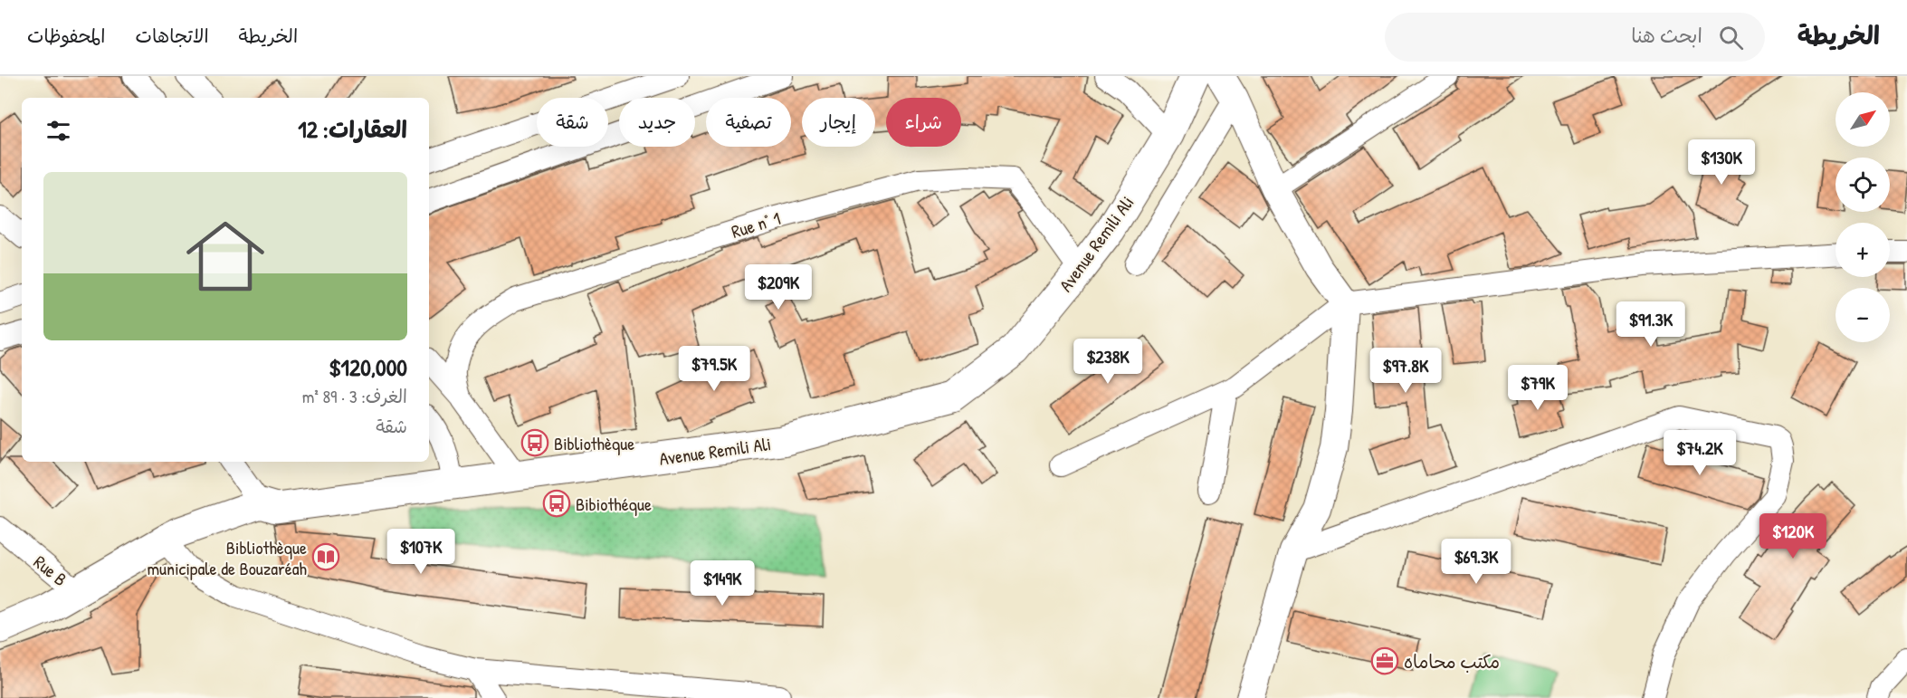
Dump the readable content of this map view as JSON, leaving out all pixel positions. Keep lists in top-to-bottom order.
{
  "streets": {
    "main road": ["Avenue Remili Ali"],
    "street": ["Rue n° 1", "Rue B"]
  },
  "crossings": [
    ["Rue n° 1", "Avenue Remili Ali"],
    ["Avenue Remili Ali", "Rue B"]
  ],
  "places": {
    "bus stop": ["Bibliothèque", "Bibiothéque"],
    "library": ["Bibliothèque municipale de Bouzaréah"],
    "office": ["مكتب محاماه"]
  },
  "north": "top right",
  "page": {
    "header": "الخريطة",
    "search": "ابحث هنا",
    "nav": ["الخريطة", "الاتجاهات", "المحفوظات"],
    "map_buttons": ["+", "−"],
    "chip": [
      "شراء",
      "إيجار",
      "تصفية",
      "جديد",
      "شقة"
    ],
    "heading": "العقارات: 12",
    "price": [
      "$130K",
      "$209K",
      "$91.3K",
      "$238K",
      "$79.5K",
      "$97.8K",
      "$79K",
      "$74.2K",
      "$120K",
      "$107K",
      "$69.3K",
      "$149K"
    ],
    "list": [
      {
        "name": "$120,000",
        "note": "الغرف: 3 · 89 m² · شقة"
      }
    ]
  }
}
